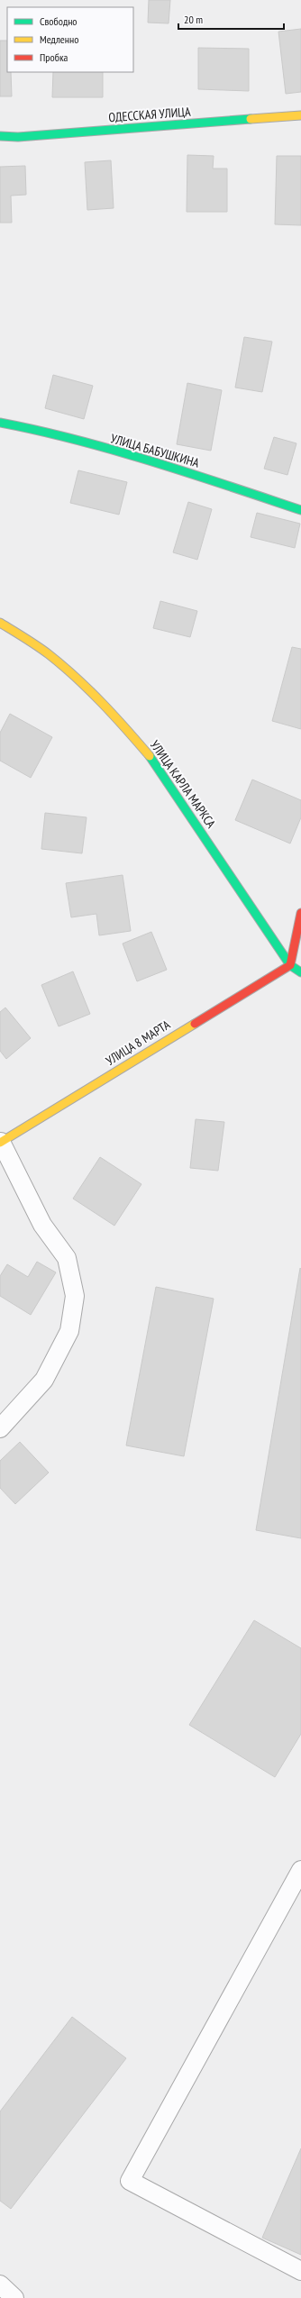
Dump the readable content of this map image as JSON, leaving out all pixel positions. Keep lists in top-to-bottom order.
{
  "streets": {
    "street": [
      "ОДЕССКАЯ УЛИЦА",
      "УЛИЦА БАБУШКИНА",
      "УЛИЦА КАРЛА МАРКСА",
      "УЛИЦА 8 МАРТА"
    ]
  },
  "crossings": [
    ["УЛИЦА КАРЛА МАРКСА", "УЛИЦА 8 МАРТА"]
  ],
  "legend": ["Свободно", "Медленно", "Пробка"],
  "scale_bar": "20 m"
}
